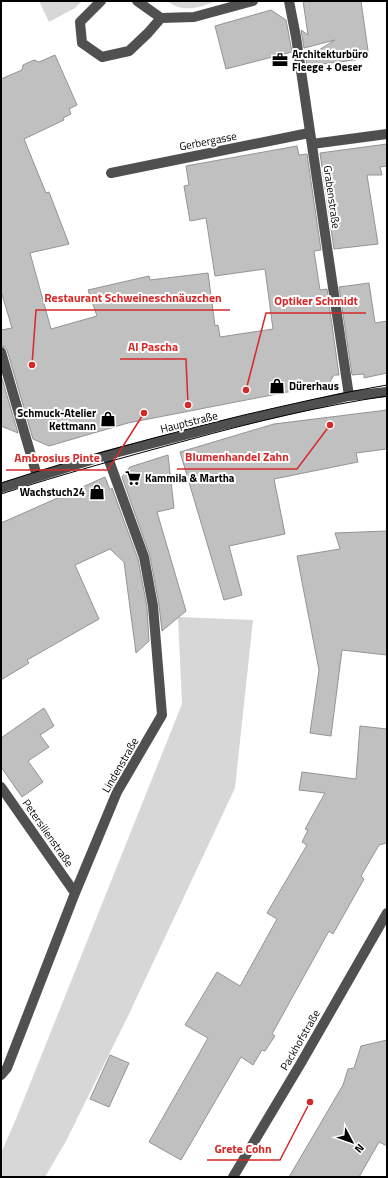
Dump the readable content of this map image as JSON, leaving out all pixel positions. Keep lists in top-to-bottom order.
{
  "streets": {
    "street": [
      "Gerbergasse",
      "Grabenstraße",
      "Hauptstraße",
      "Lindenstraße",
      "Petersilienstraße",
      "Packhofstraße"
    ]
  },
  "crossings": [
    ["Gerbergasse", "Grabenstraße"],
    ["Grabenstraße", "Hauptstraße"],
    ["Hauptstraße", "Lindenstraße"],
    ["Lindenstraße", "Petersilienstraße"]
  ],
  "places": {
    "office": ["Architekturbüro Fleege + Oeser"],
    "other": [
      "Restaurant Schweineschnäuzchen",
      "Optiker Schmidt",
      "Al Pascha",
      "Ambrosius Pinte",
      "Blumenhandel Zahn",
      "Grete Cohn"
    ],
    "shop": ["Dürerhaus", "Schmuck-Atelier Kettmann", "Wachstuch24"],
    "supermarket": ["Kammila & Martha"]
  },
  "north": "bottom right"
}
